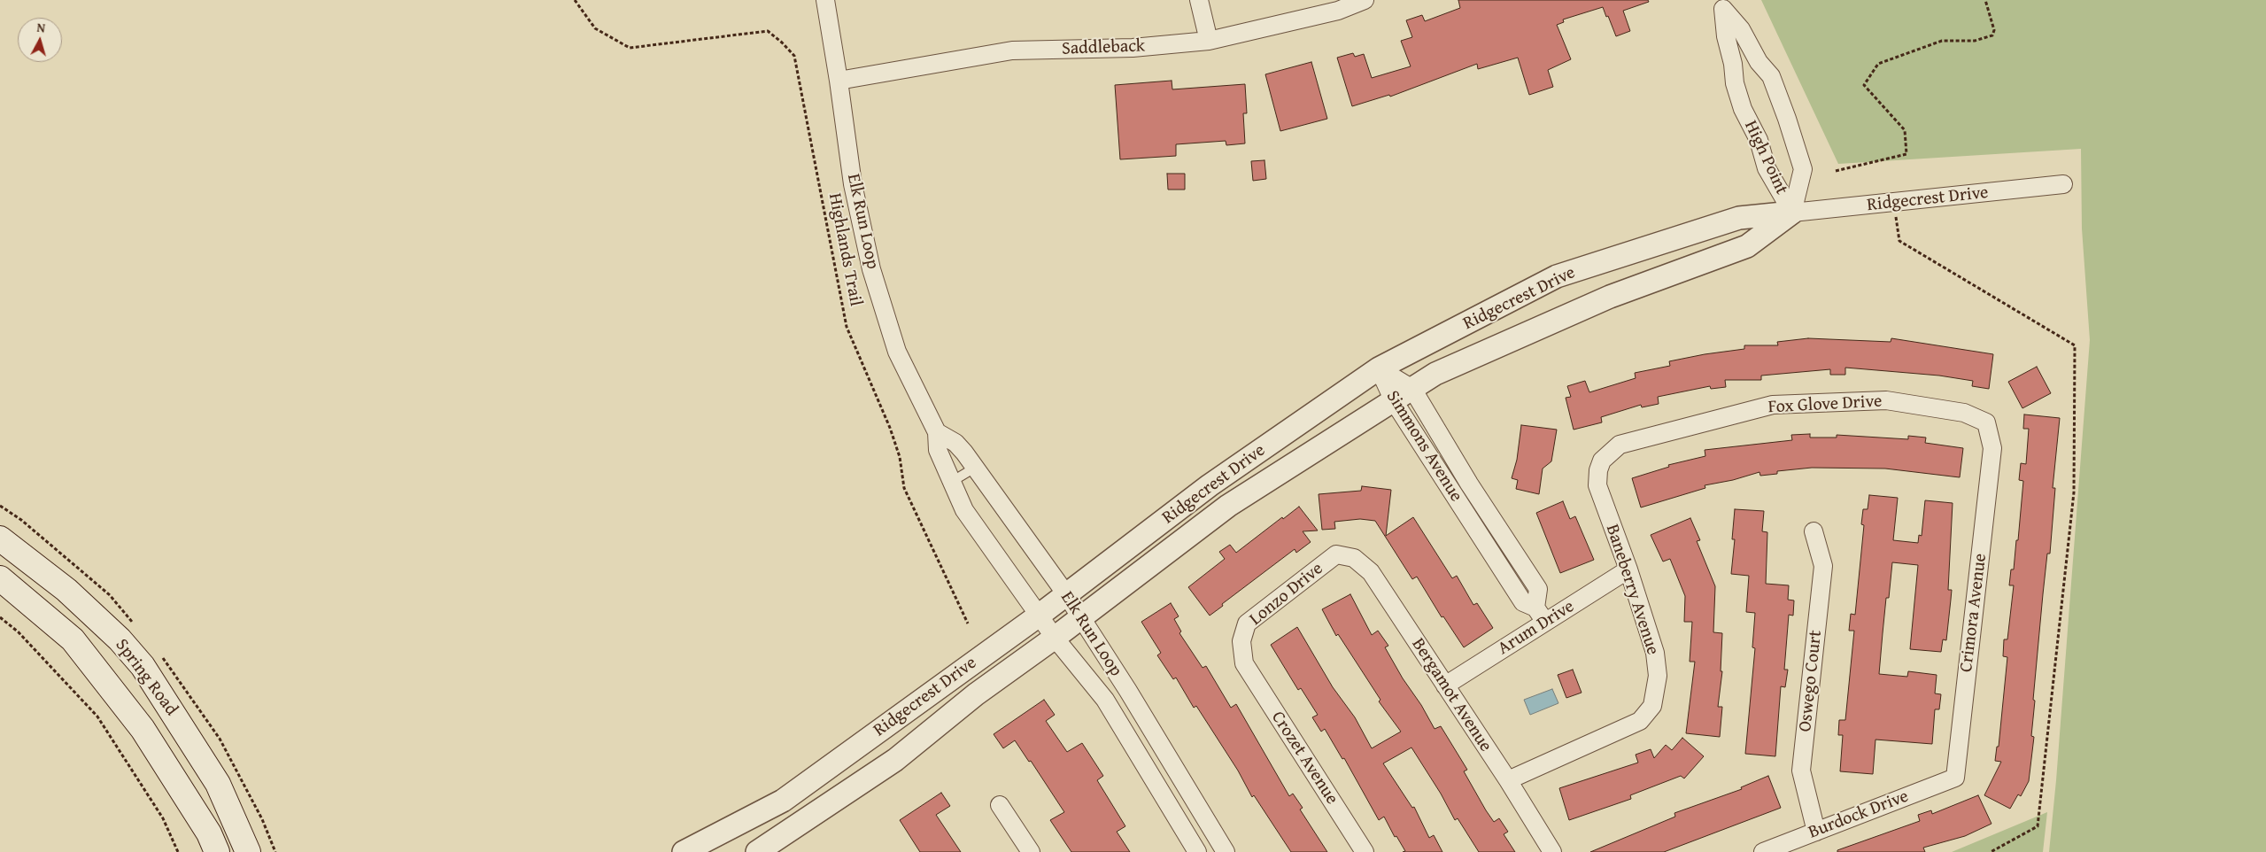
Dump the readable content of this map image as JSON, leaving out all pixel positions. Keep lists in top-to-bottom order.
{
  "streets": {
    "main road": ["Spring Road"],
    "street": [
      "Saddleback",
      "High Point",
      "Ridgecrest Drive",
      "Elk Run Loop",
      "Fox Glove Drive",
      "Simmons Avenue",
      "Baneberry Avenue",
      "Lonzo Drive",
      "Crimora Avenue",
      "Arum Drive",
      "Oswego Court",
      "Bergamot Avenue",
      "Crozet Avenue",
      "Burdock Drive"
    ],
    "path": ["Highlands Trail"]
  },
  "crossings": [
    ["Saddleback", "Elk Run Loop"],
    ["High Point", "Ridgecrest Drive"],
    ["Ridgecrest Drive", "Elk Run Loop"],
    ["Ridgecrest Drive", "Simmons Avenue"],
    ["Fox Glove Drive", "Baneberry Avenue"],
    ["Fox Glove Drive", "Crimora Avenue"],
    ["Simmons Avenue", "Arum Drive"],
    ["Baneberry Avenue", "Arum Drive"],
    ["Baneberry Avenue", "Bergamot Avenue"],
    ["Lonzo Drive", "Bergamot Avenue"],
    ["Lonzo Drive", "Crozet Avenue"],
    ["Crimora Avenue", "Burdock Drive"],
    ["Arum Drive", "Bergamot Avenue"],
    ["Oswego Court", "Burdock Drive"]
  ],
  "north": "top"
}
